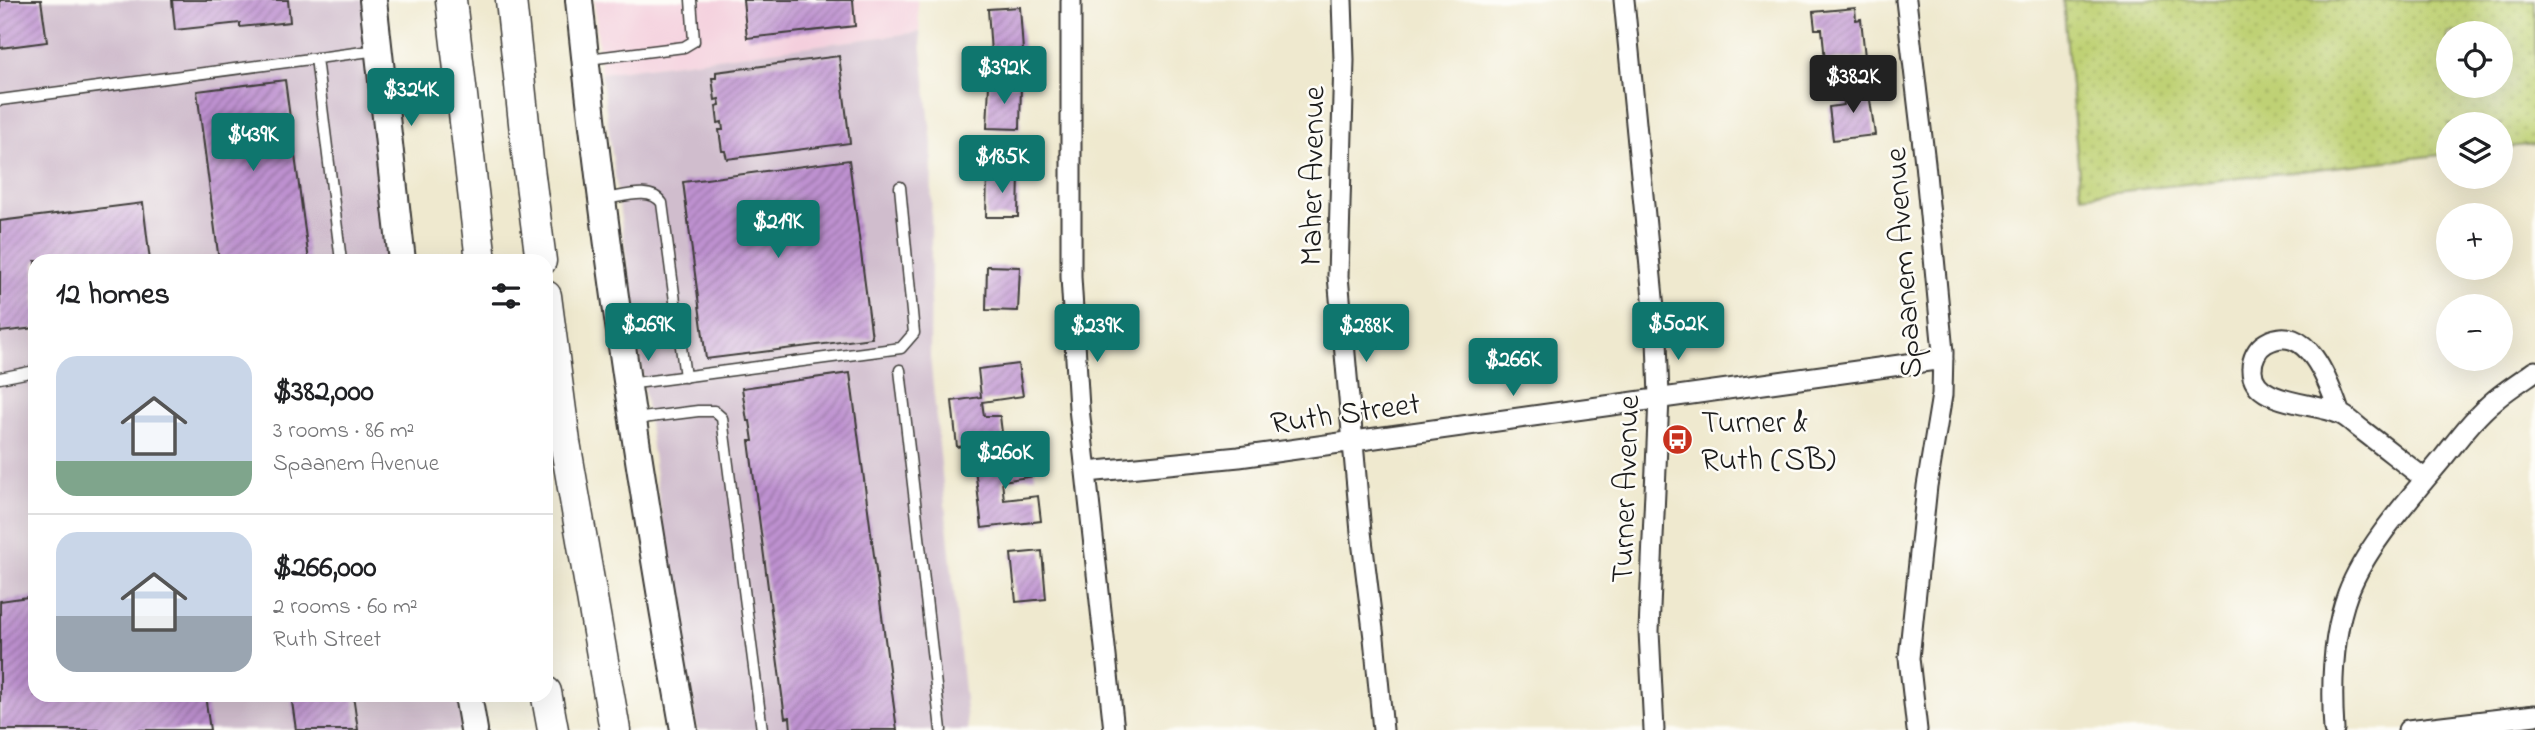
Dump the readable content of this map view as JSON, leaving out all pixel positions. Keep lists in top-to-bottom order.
{
  "streets": {
    "street": [
      "Maher Avenue",
      "Spaanem Avenue",
      "Ruth Street",
      "Turner Avenue"
    ]
  },
  "crossings": [
    ["Maher Avenue", "Ruth Street"],
    ["Spaanem Avenue", "Ruth Street"],
    ["Ruth Street", "Turner Avenue"]
  ],
  "places": {
    "bus stop": ["Turner & Ruth (SB)"]
  },
  "page": {
    "map_buttons": ["+", "−"],
    "price": [
      "$392K",
      "$382K",
      "$324K",
      "$439K",
      "$185K",
      "$219K",
      "$502K",
      "$269K",
      "$239K",
      "$288K",
      "$266K",
      "$260K"
    ],
    "heading": "12 homes",
    "list": [
      {
        "name": "$382,000",
        "note": "3 rooms · 86 m² · Spaanem Avenue"
      },
      {
        "name": "$266,000",
        "note": "2 rooms · 60 m² · Ruth Street"
      }
    ]
  }
}
